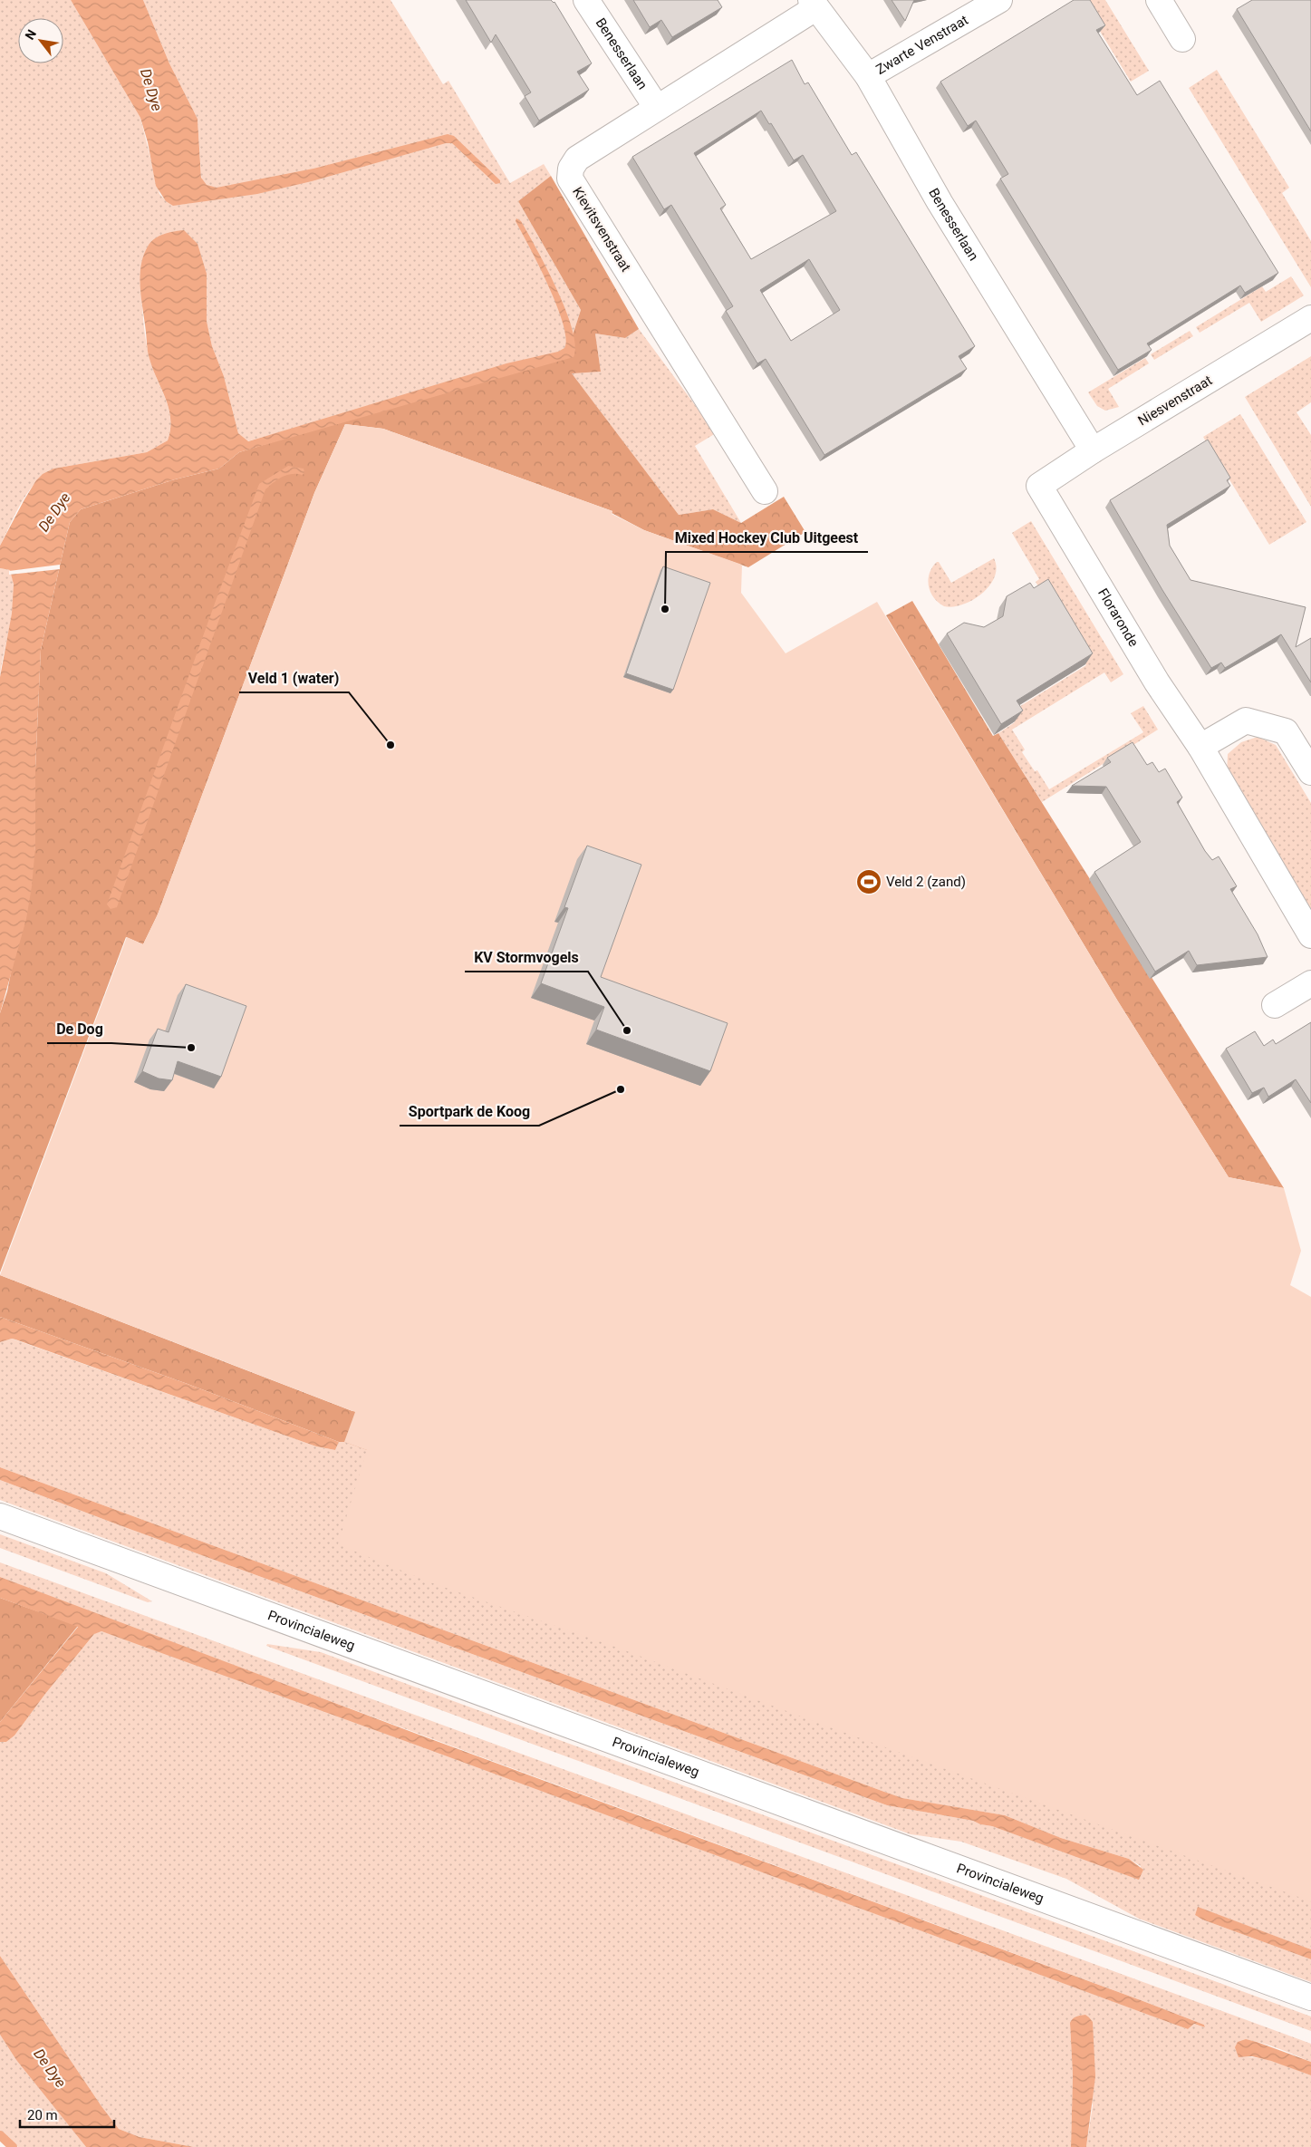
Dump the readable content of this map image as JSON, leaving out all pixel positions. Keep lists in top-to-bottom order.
{
  "streets": {
    "street": [
      "Zwarte Venstraat",
      "Benesserlaan",
      "Kievitsvenstraat",
      "Niesvenstraat",
      "Floraronde",
      "Provincialeweg"
    ]
  },
  "crossings": [
    ["Zwarte Venstraat", "Benesserlaan"],
    ["Benesserlaan", "Kievitsvenstraat"],
    ["Benesserlaan", "Niesvenstraat"],
    ["Niesvenstraat", "Floraronde"]
  ],
  "water": ["De Dye"],
  "places": {
    "other": [
      "Mixed Hockey Club Uitgeest",
      "Veld 1 (water)",
      "KV Stormvogels",
      "De Dog",
      "Sportpark de Koog"
    ],
    "sports": ["Veld 2 (zand)"]
  },
  "scale_bar": "20 m",
  "north": "top left"
}
